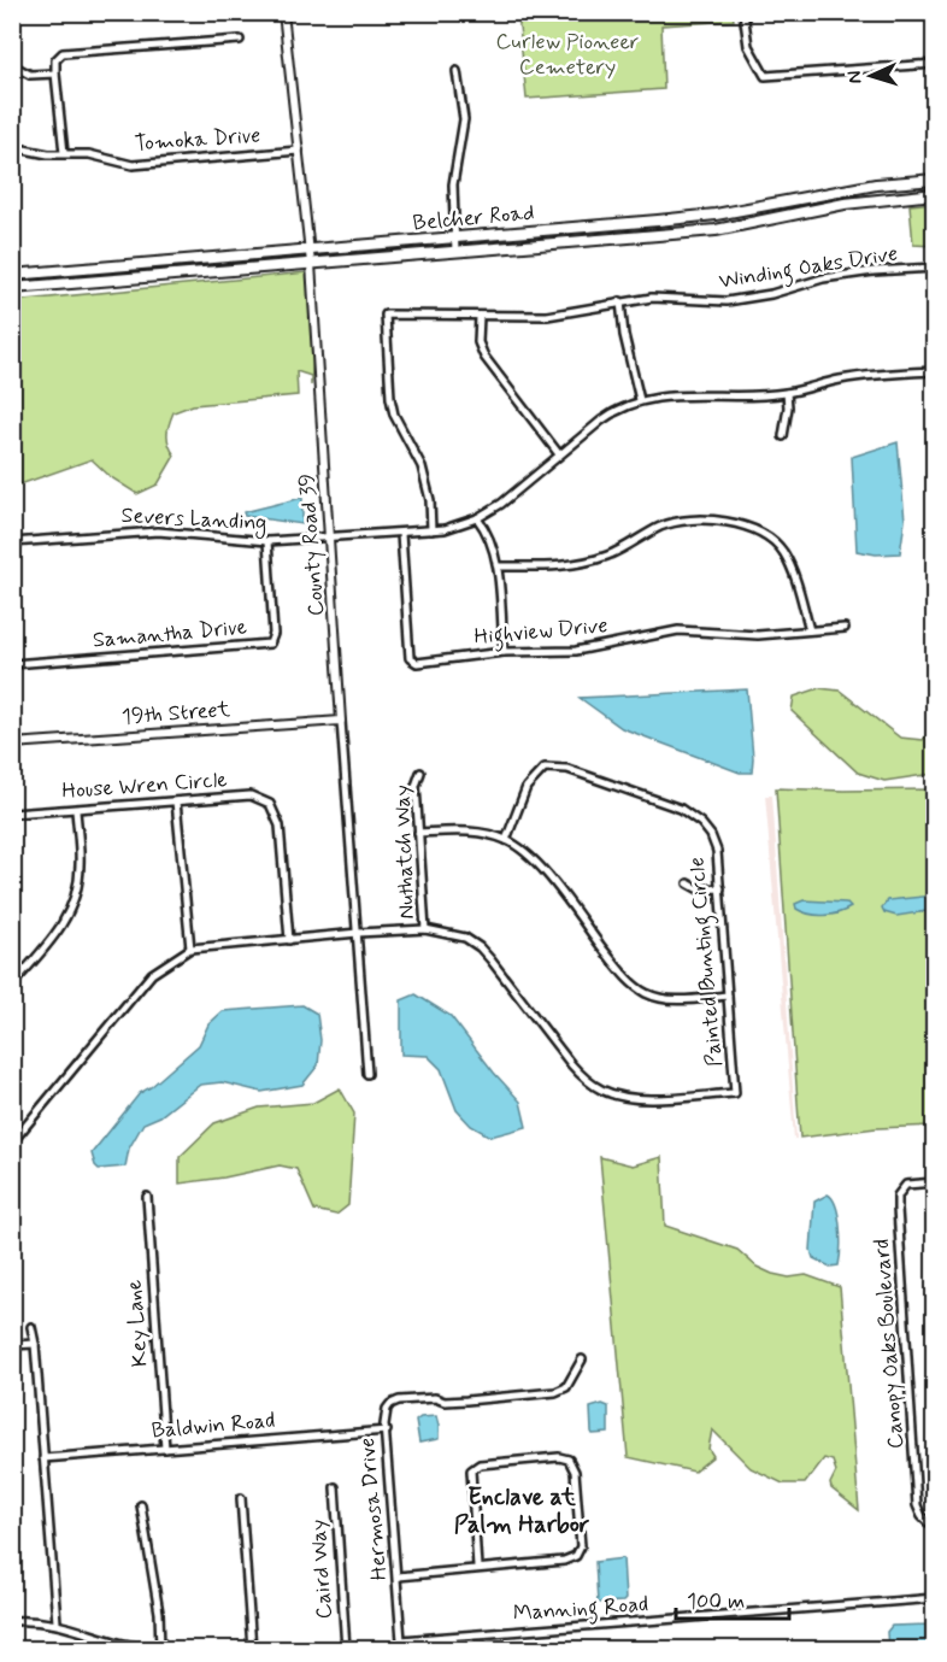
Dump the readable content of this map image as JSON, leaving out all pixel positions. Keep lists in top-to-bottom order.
{
  "streets": {
    "main road": ["Belcher Road"],
    "street": [
      "Tomoka Drive",
      "Winding Oaks Drive",
      "Severs Landing",
      "County Road 39",
      "Highview Drive",
      "Samantha Drive",
      "19th Street",
      "House Wren Circle",
      "Nuthatch Way",
      "Painted Bunting Circle",
      "Key Lane",
      "Canopy Oaks Boulevard",
      "Baldwin Road",
      "Hermosa Drive",
      "Caird Way",
      "Manning Road"
    ]
  },
  "crossings": [
    ["Tomoka Drive", "County Road 39"],
    ["Belcher Road", "County Road 39"],
    ["Winding Oaks Drive", "Severs Landing"],
    ["Severs Landing", "County Road 39"],
    ["Severs Landing", "Highview Drive"],
    ["Severs Landing", "Samantha Drive"],
    ["County Road 39", "19th Street"],
    ["Nuthatch Way", "Painted Bunting Circle"],
    ["Key Lane", "Baldwin Road"],
    ["Baldwin Road", "Hermosa Drive"],
    ["Hermosa Drive", "Manning Road"]
  ],
  "districts": ["Enclave at Palm Harbor"],
  "parks": ["Curlew Pioneer Cemetery"],
  "scale_bar": "100 m",
  "north": "left"
}
